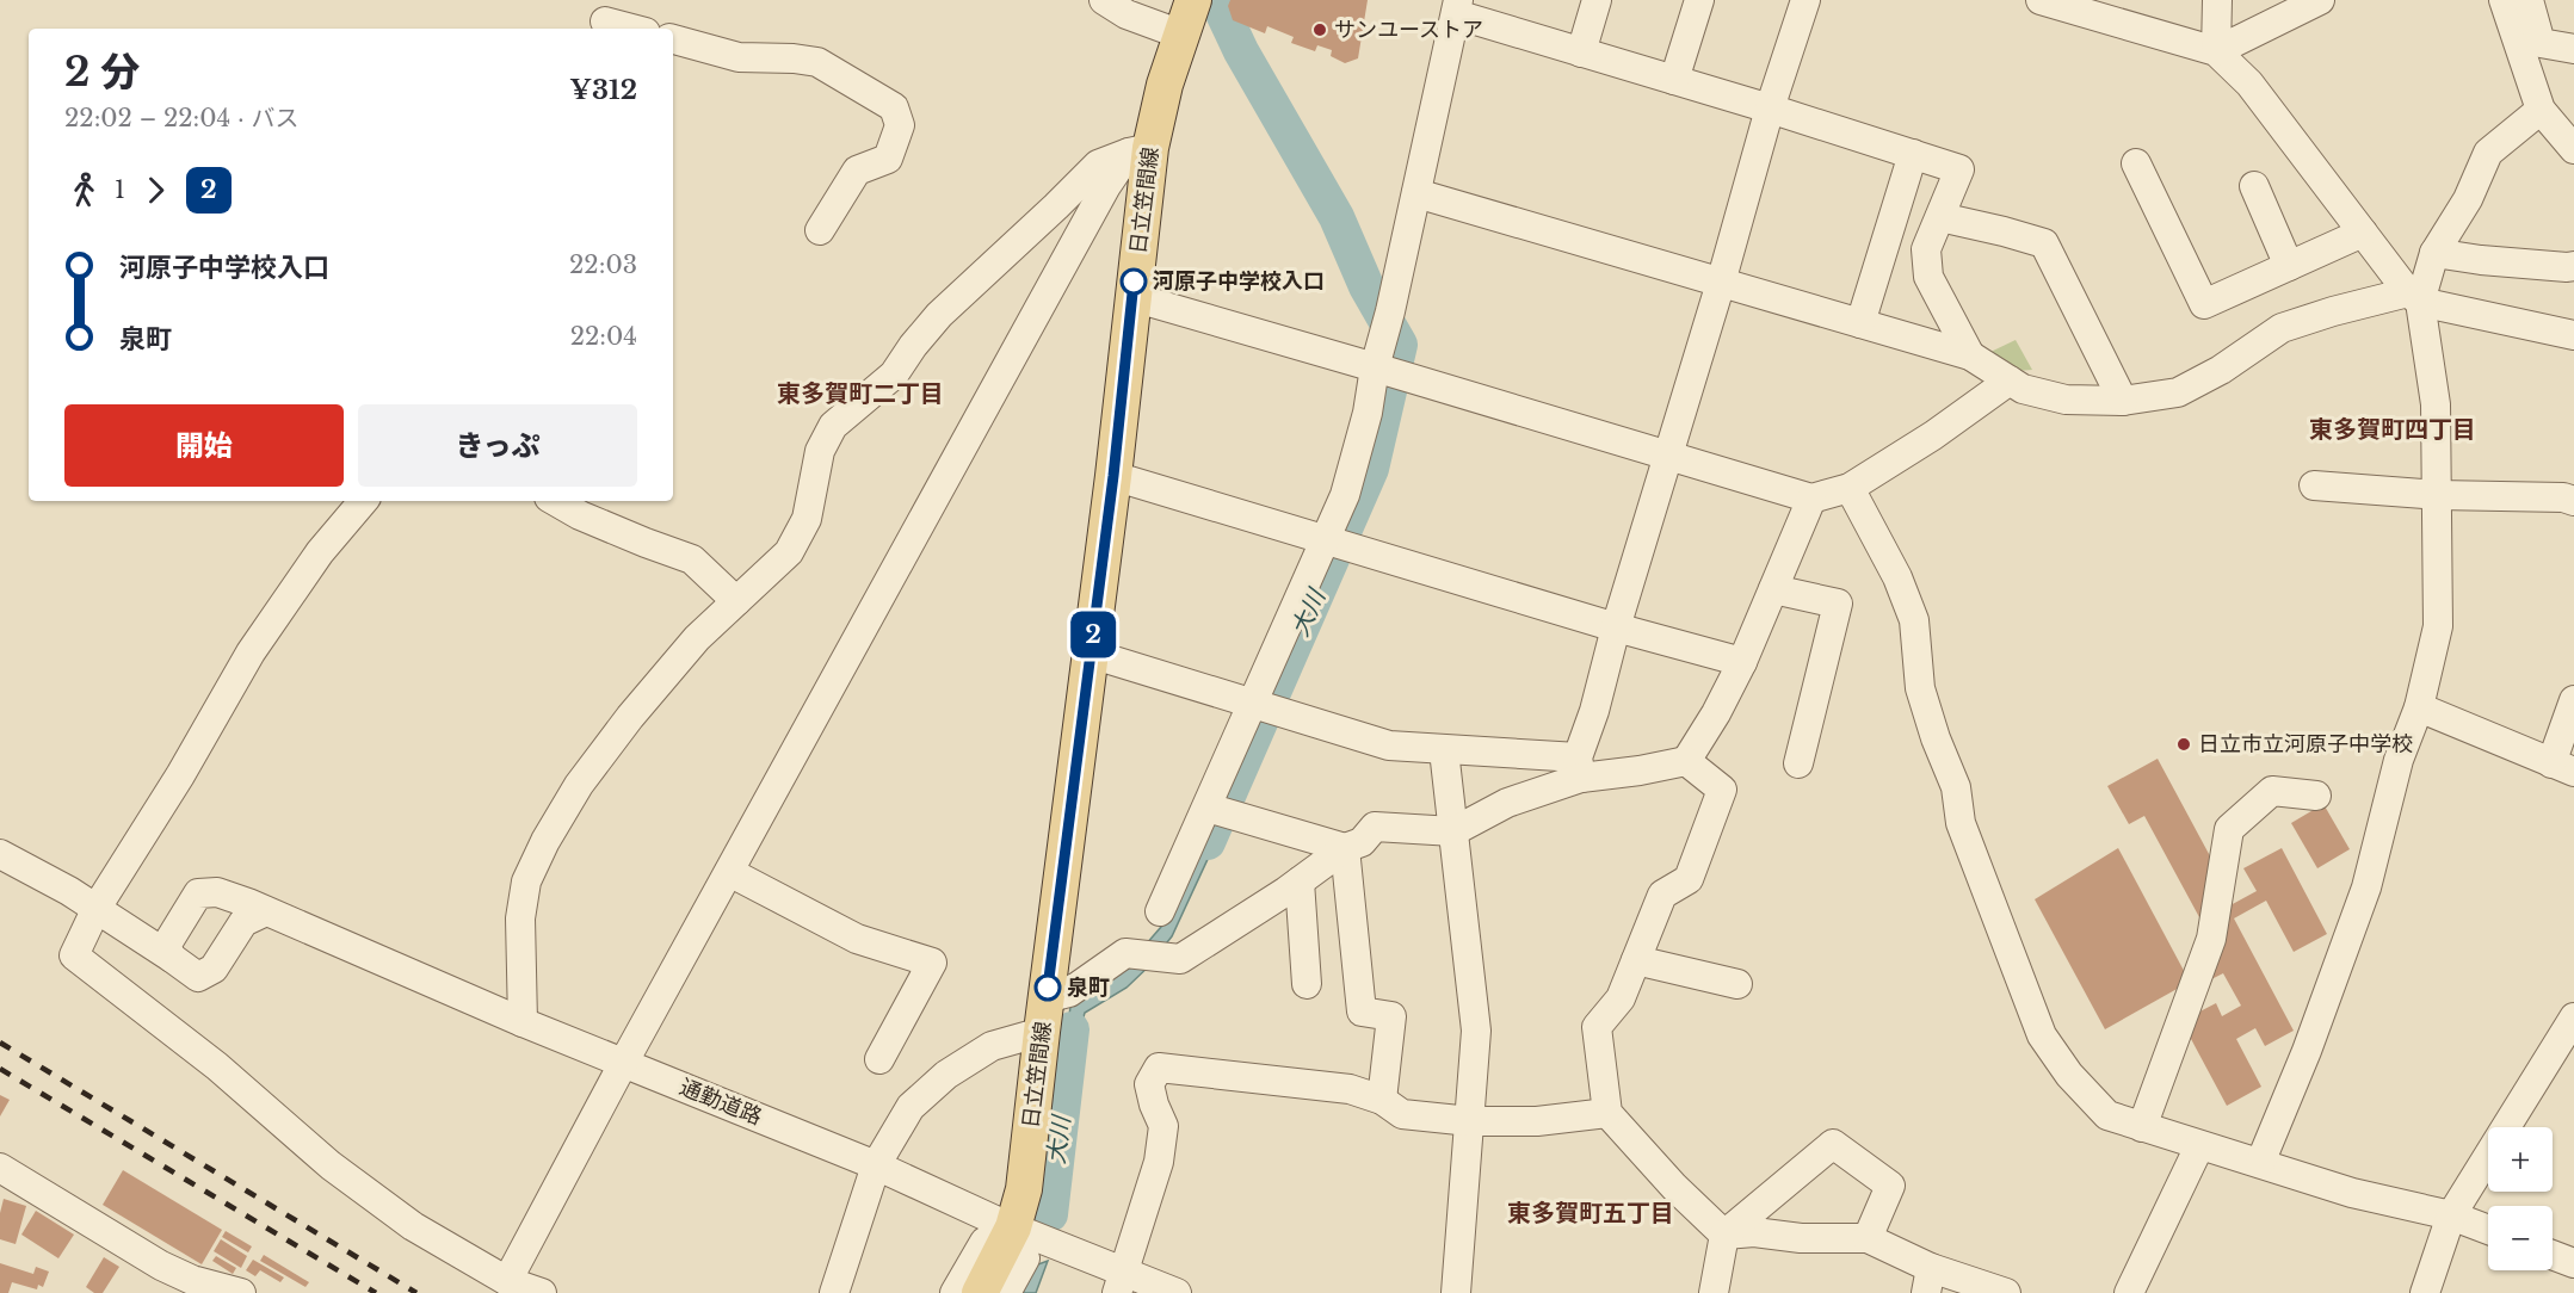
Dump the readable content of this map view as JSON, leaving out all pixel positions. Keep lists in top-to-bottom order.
{
  "streets": {
    "main road": ["日立笠間線"],
    "street": ["通勤道路"]
  },
  "crossings": [
    ["日立笠間線", "通勤道路"]
  ],
  "districts": ["東多賀町二丁目", "東多賀町四丁目", "東多賀町五丁目"],
  "water": ["大川"],
  "places": [
    "サンユーストア",
    "河原子中学校入口",
    "日立市立河原子中学校",
    "泉町"
  ],
  "lines": ["bus line 2"],
  "page": {
    "on_map": "2",
    "heading": ["2 分", "22:02 – 22:04 · バス", "¥312"],
    "legs": ["1", "2"],
    "list": [
      {
        "name": "河原子中学校入口",
        "value": "22:03"
      },
      {
        "name": "泉町",
        "value": "22:04"
      }
    ],
    "buttons": ["開始", "きっぷ"],
    "map_buttons": ["+", "−"]
  }
}
